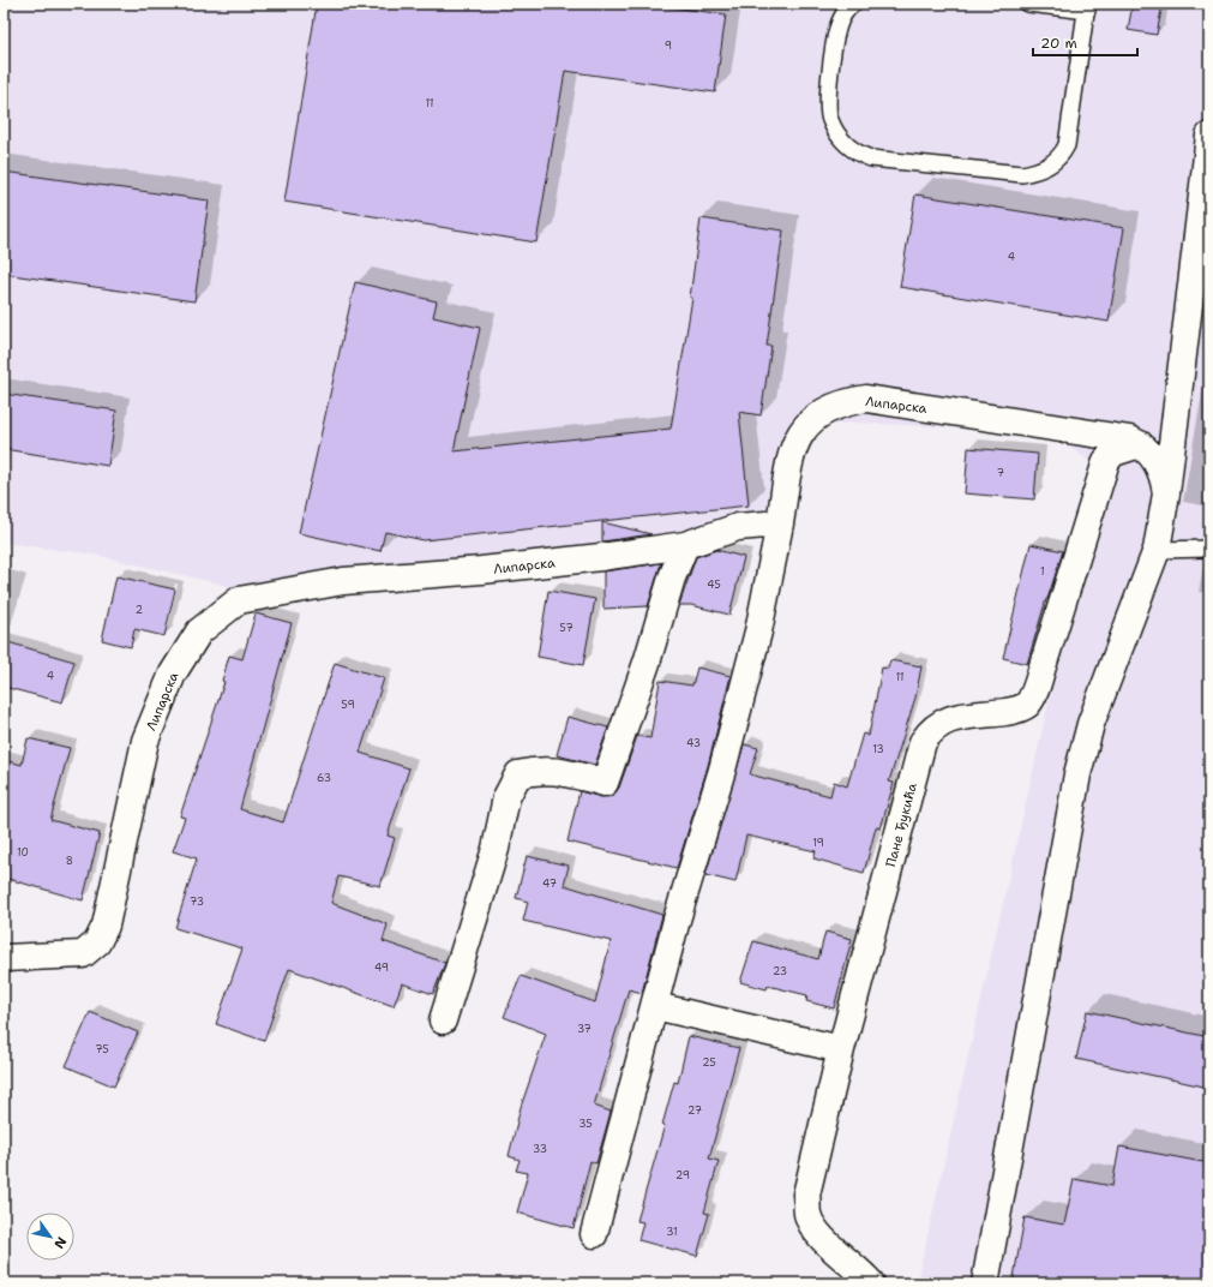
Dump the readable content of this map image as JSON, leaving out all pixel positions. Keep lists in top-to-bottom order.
{
  "streets": {
    "street": ["Липарска", "Пане Ђукића"]
  },
  "crossings": [
    ["Липарска", "Пане Ђукића"]
  ],
  "house_numbers": [
    "9",
    "11",
    "4",
    "7",
    "1",
    "45",
    "2",
    "57",
    "4",
    "11",
    "59",
    "43",
    "13",
    "63",
    "19",
    "10",
    "8",
    "47",
    "73",
    "49",
    "23",
    "37",
    "75",
    "25",
    "27",
    "35",
    "33",
    "29",
    "31"
  ],
  "scale_bar": "20 m",
  "north": "bottom right"
}
